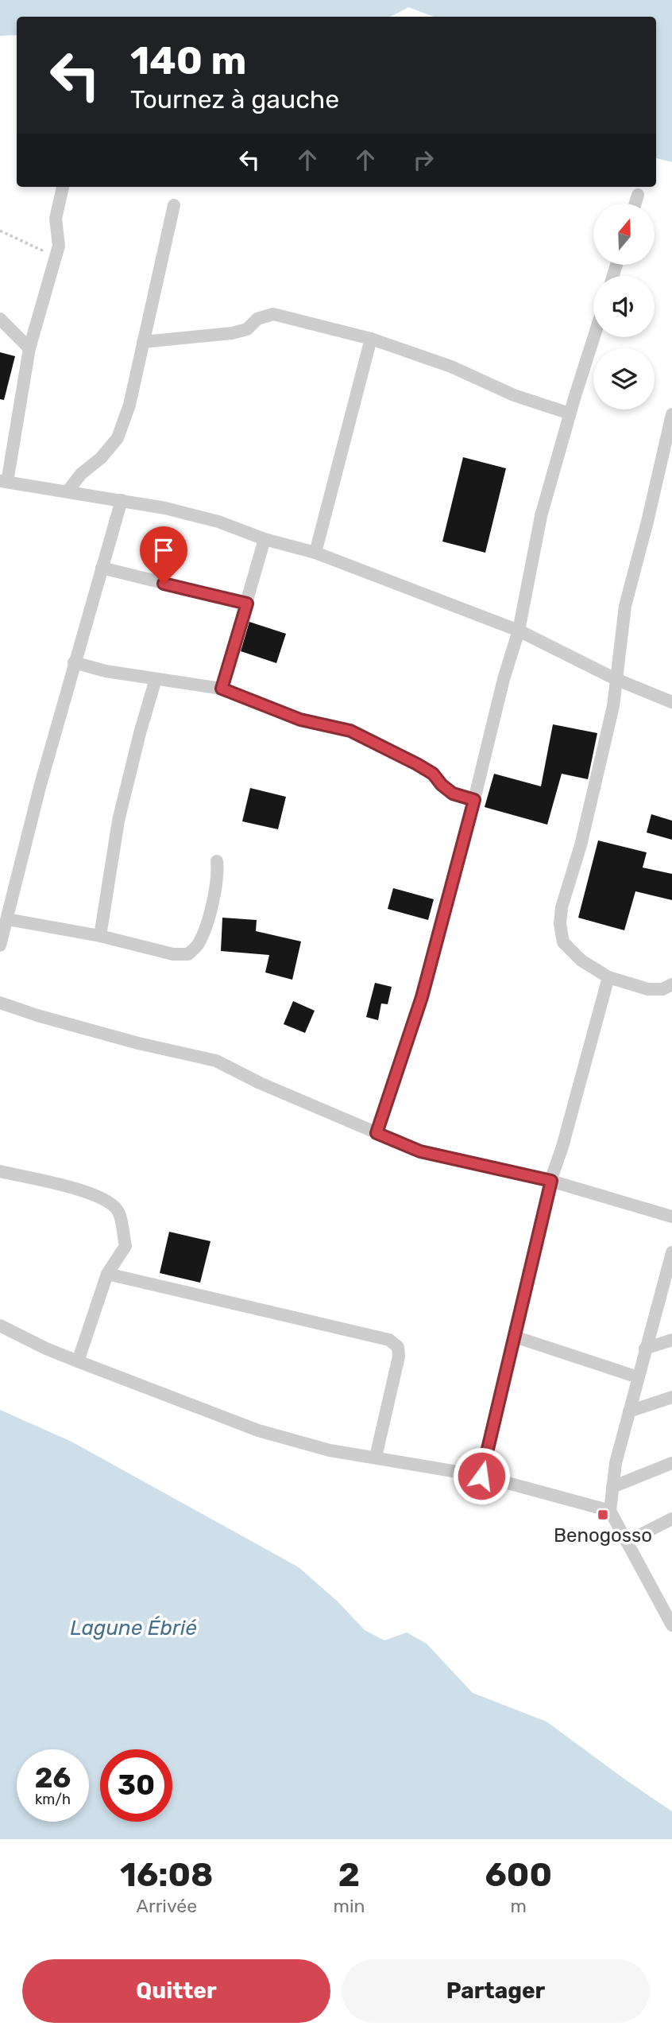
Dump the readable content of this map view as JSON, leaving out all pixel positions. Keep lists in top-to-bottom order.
{
  "water": ["Lagune Ébrié"],
  "places": {
    "transit": ["Benogosso"]
  },
  "north": "top",
  "page": {
    "turn": ["140 m", "Tournez à gauche"],
    "speed": "26 km/h",
    "limit": "30",
    "eta": [
      "16:08",
      "Arrivée",
      "2",
      "min",
      "600",
      "m"
    ],
    "buttons": ["Quitter", "Partager"]
  }
}
